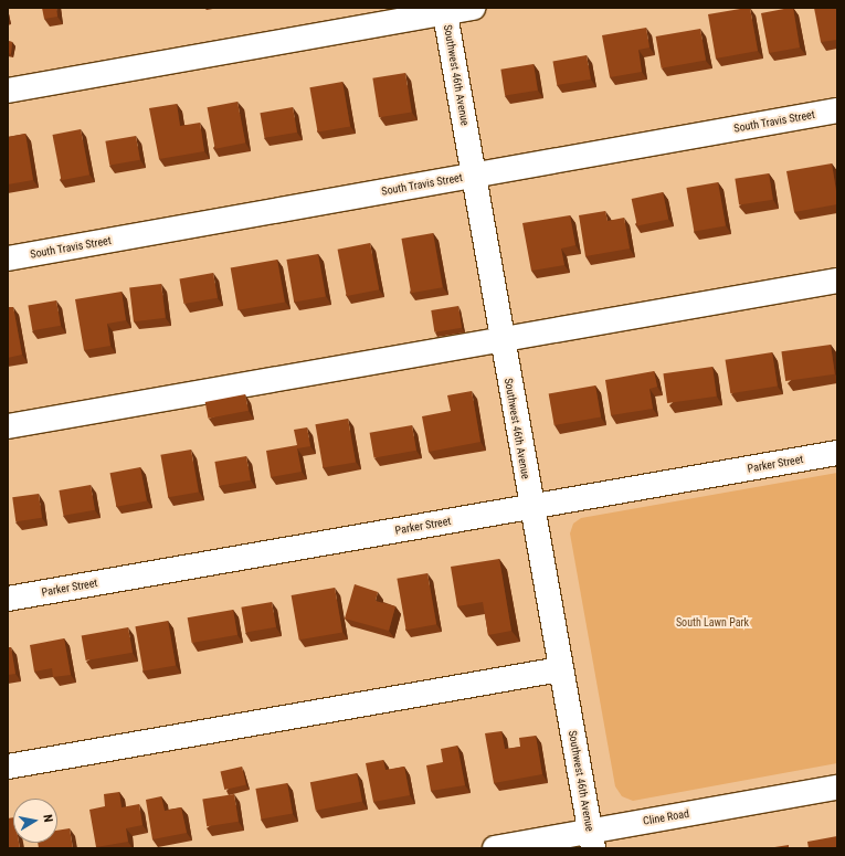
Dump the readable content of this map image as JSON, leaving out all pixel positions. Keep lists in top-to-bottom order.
{
  "streets": {
    "main road": [
      "Southwest 46th Avenue",
      "South Travis Street",
      "Parker Street",
      "Cline Road"
    ]
  },
  "crossings": [
    ["Southwest 46th Avenue", "South Travis Street"],
    ["Southwest 46th Avenue", "Parker Street"],
    ["Southwest 46th Avenue", "Cline Road"]
  ],
  "parks": ["South Lawn Park"],
  "north": "right"
}
